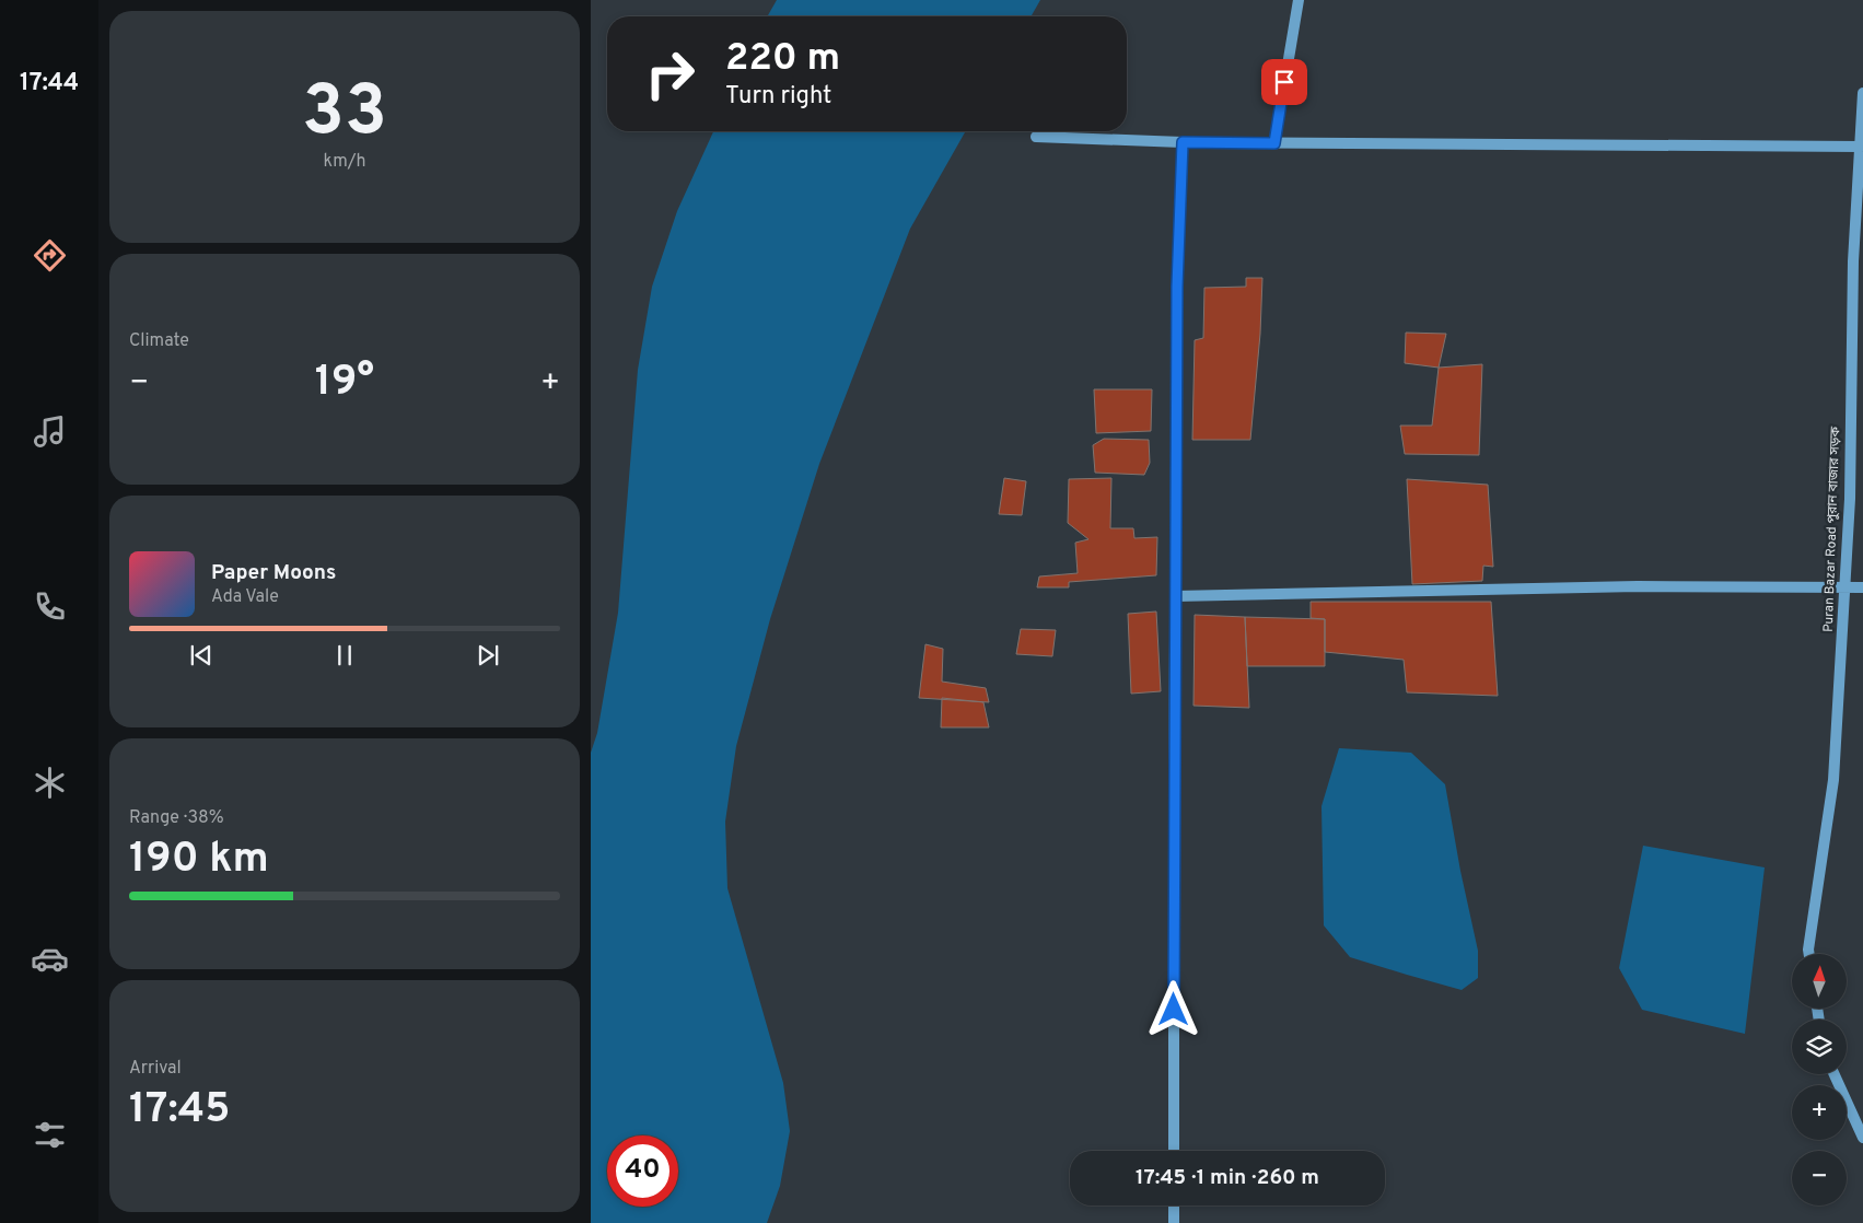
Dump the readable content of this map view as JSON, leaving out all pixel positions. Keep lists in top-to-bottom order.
{
  "streets": {
    "street": ["Puran Bazar Road পুরান বাজার সড়ক"]
  },
  "north": "top",
  "page": {
    "tabs": "17:44",
    "tile": [
      ["33", "km/h"],
      "Climate",
      ["Range · 38%", "190 km"],
      ["Arrival", "17:45"]
    ],
    "turn": ["220 m", "Turn right"],
    "heat": ["−", "19°", "+"],
    "song": ["Paper Moons", "Ada Vale"],
    "map_buttons": ["+", "−"],
    "limit": "40",
    "trip": "17:45 · 1 min · 260 m"
  }
}
